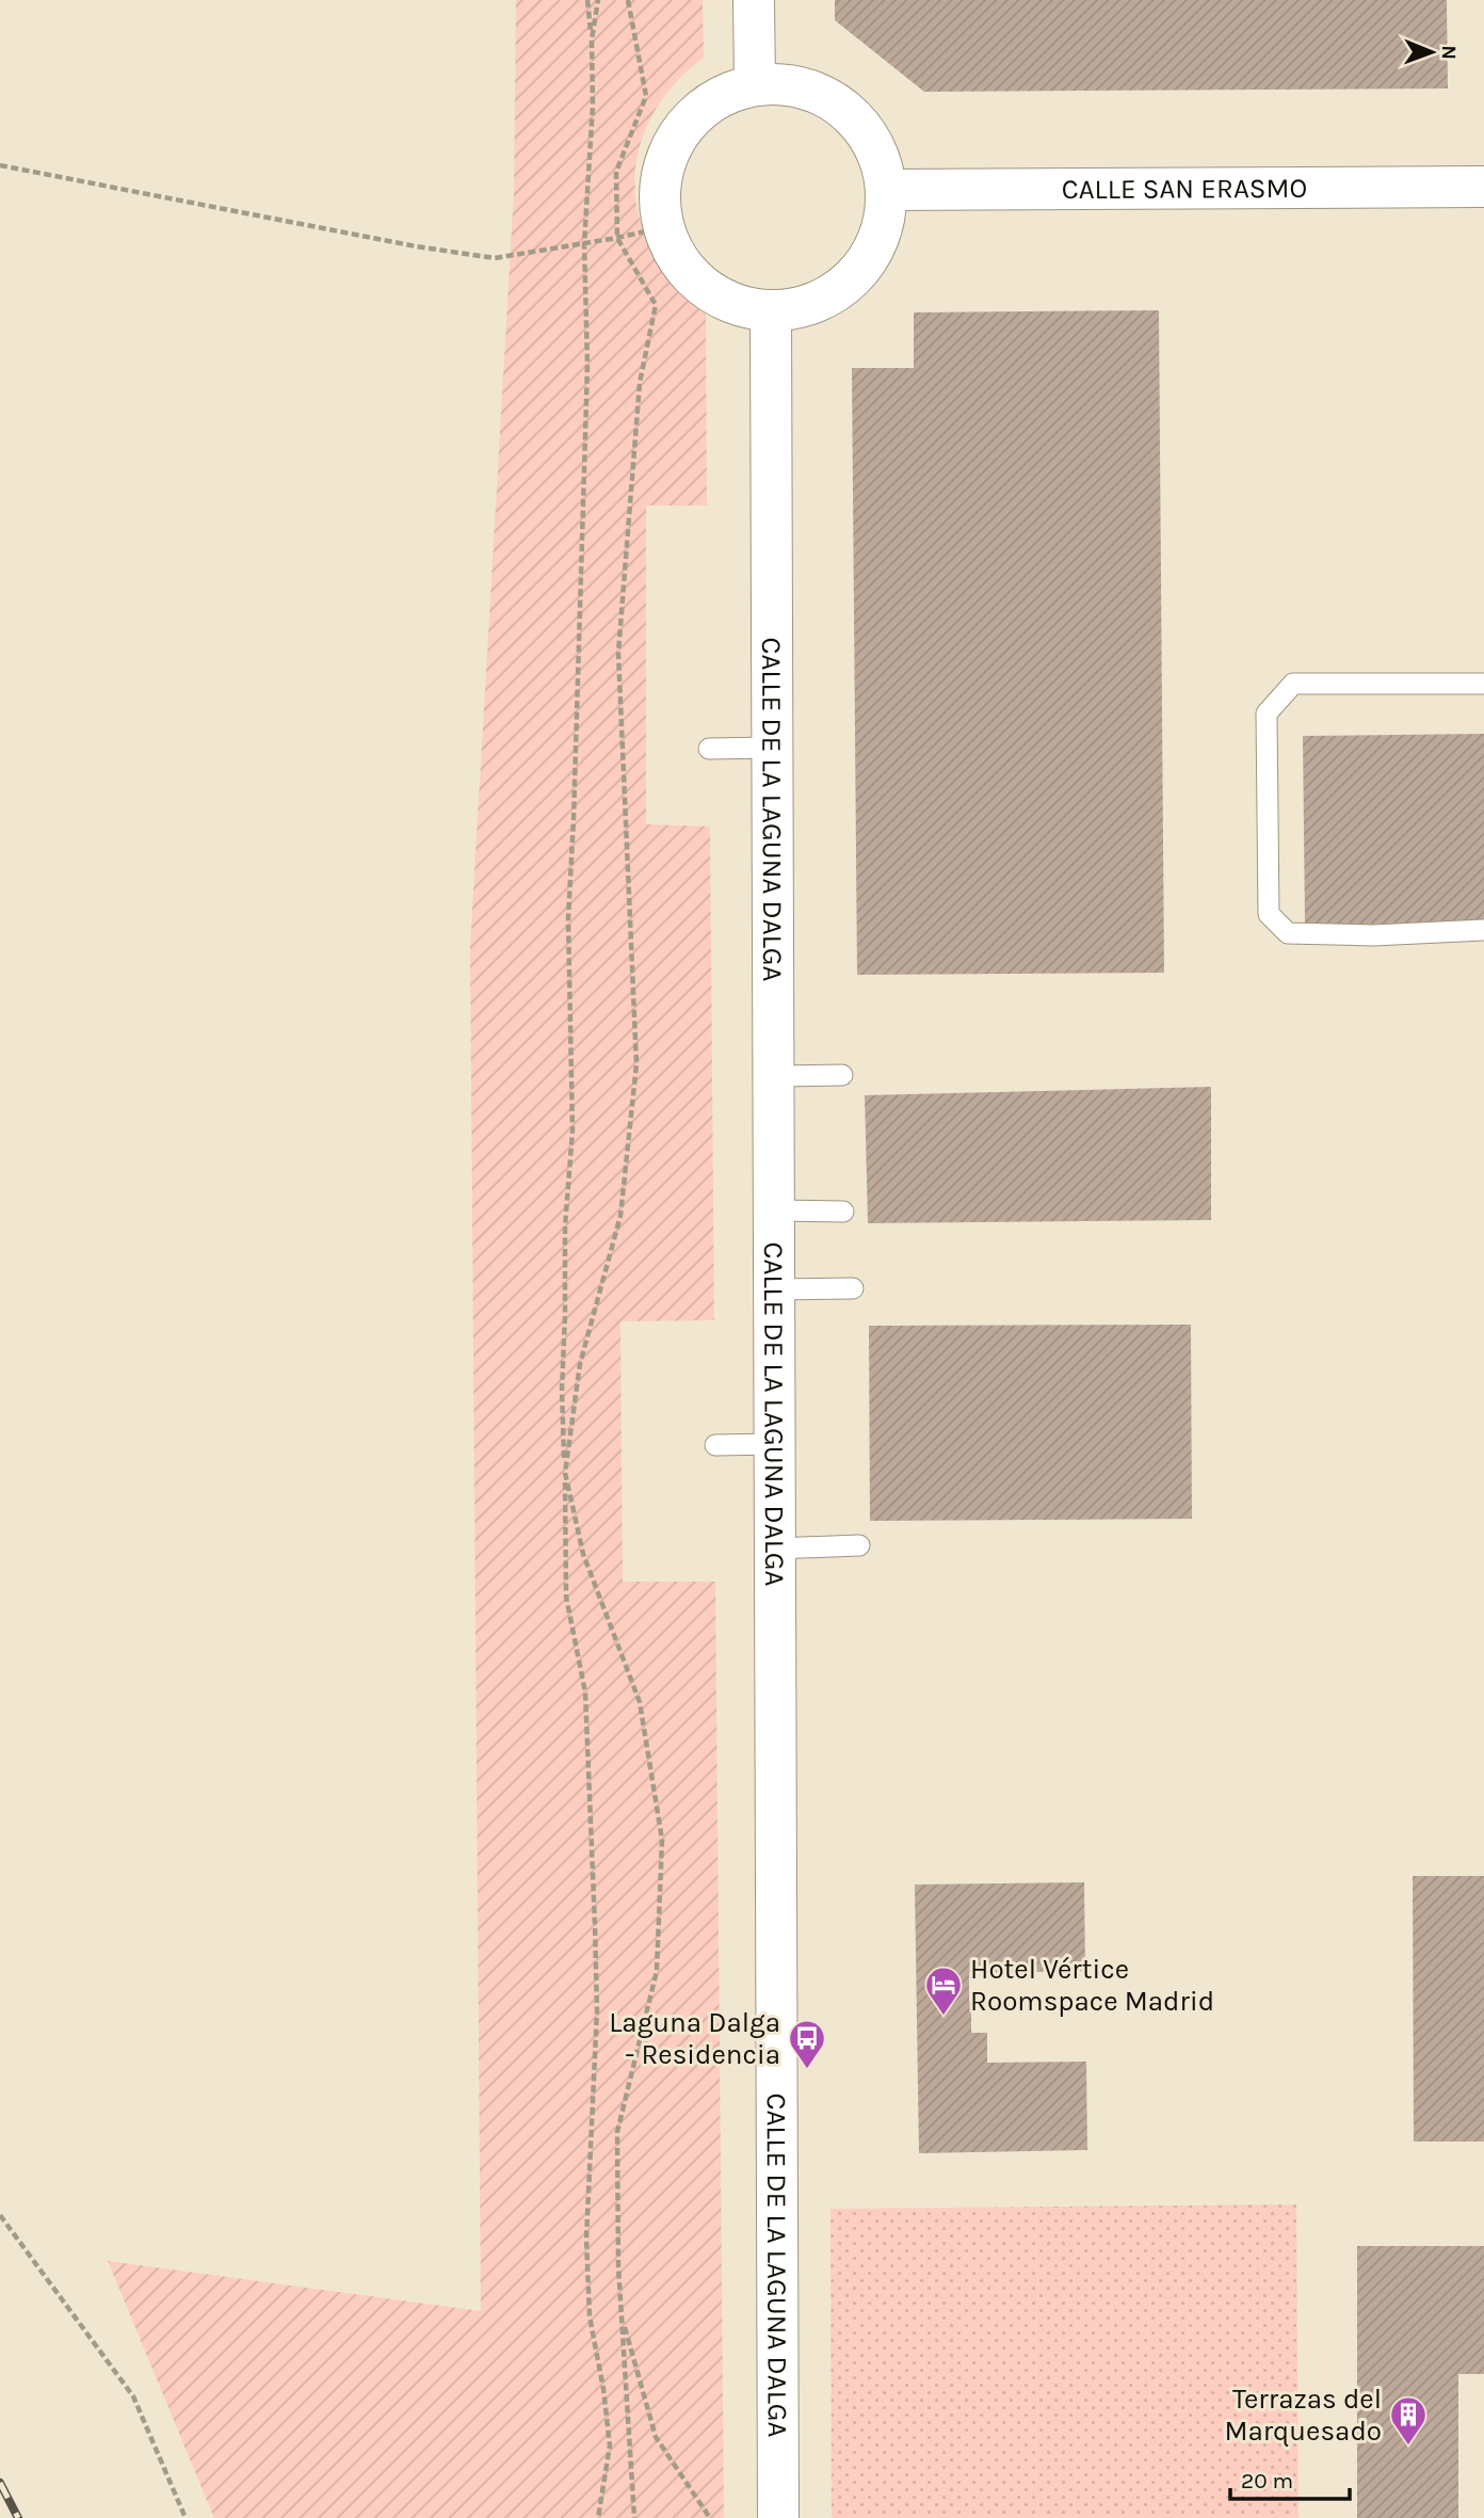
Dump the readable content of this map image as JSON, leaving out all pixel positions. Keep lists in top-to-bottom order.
{
  "streets": {
    "street": ["CALLE SAN ERASMO", "CALLE DE LA LAGUNA DALGA"]
  },
  "crossings": [
    ["CALLE SAN ERASMO", "CALLE DE LA LAGUNA DALGA"]
  ],
  "places": {
    "hotel": ["Hotel Vértice Roomspace Madrid"],
    "bus stop": ["Laguna Dalga - Residencia"],
    "building": ["Terrazas del Marquesado"]
  },
  "scale_bar": "20 m",
  "north": "right"
}
